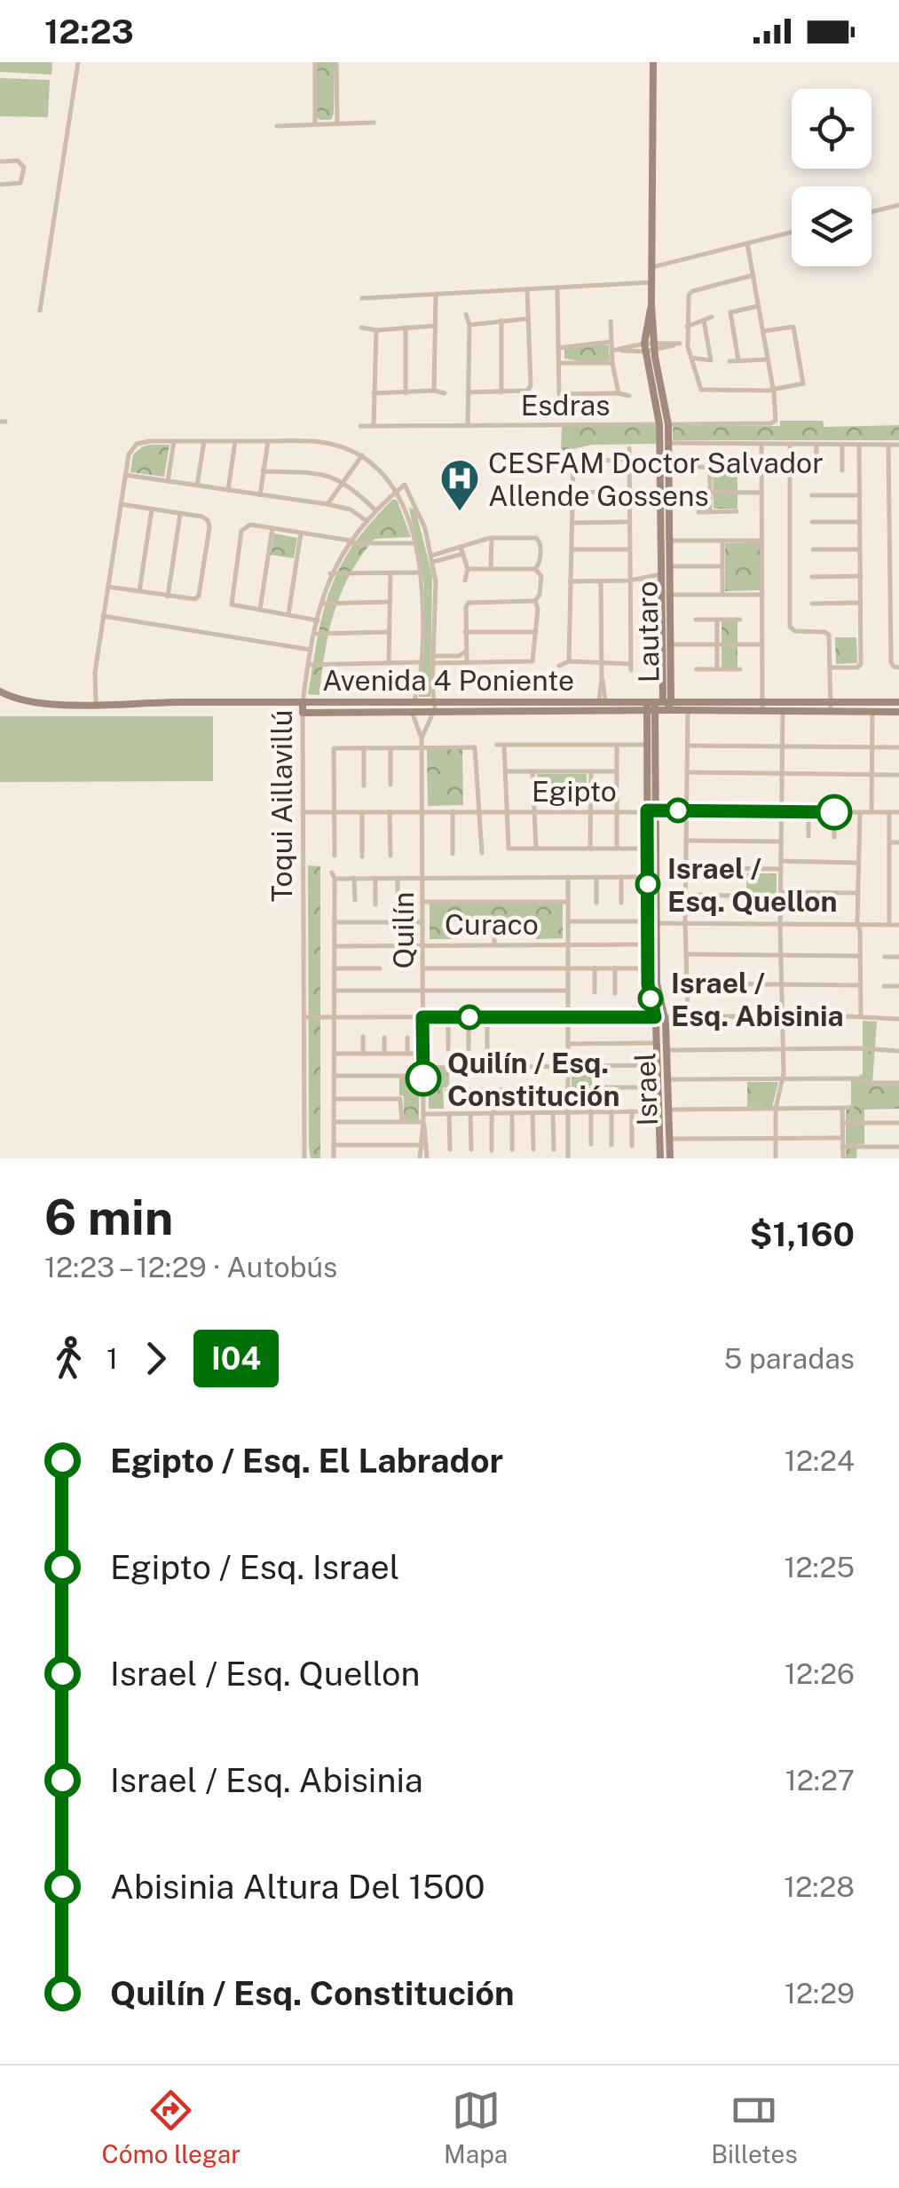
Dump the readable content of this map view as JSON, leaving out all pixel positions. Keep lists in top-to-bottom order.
{
  "streets": {
    "street": [
      "Esdras",
      "Lautaro",
      "Avenida 4 Poniente",
      "Egipto",
      "Toqui Aillavillú",
      "Curaco",
      "Quilín",
      "Israel"
    ]
  },
  "crossings": [
    ["Esdras", "Lautaro"],
    ["Lautaro", "Avenida 4 Poniente"],
    ["Avenida 4 Poniente", "Toqui Aillavillú"],
    ["Avenida 4 Poniente", "Quilín"],
    ["Avenida 4 Poniente", "Israel"],
    ["Egipto", "Toqui Aillavillú"],
    ["Egipto", "Quilín"],
    ["Egipto", "Israel"],
    ["Curaco", "Quilín"],
    ["Curaco", "Israel"]
  ],
  "places": {
    "hospital": ["CESFAM Doctor Salvador Allende Gossens"],
    "other": ["Israel / Esq. Quellon", "Israel / Esq. Abisinia", "Quilín / Esq. Constitución"]
  },
  "lines": ["bus line I04"],
  "page": {
    "status": "12:23",
    "heading": ["6 min", "12:23 – 12:29 · Autobús", "$1,160"],
    "legs": ["1", "I04", "5 paradas"],
    "list": [
      {
        "name": "Egipto / Esq. El Labrador",
        "value": "12:24"
      },
      {
        "name": "Egipto / Esq. Israel",
        "value": "12:25"
      },
      {
        "name": "Israel / Esq. Quellon",
        "value": "12:26"
      },
      {
        "name": "Israel / Esq. Abisinia",
        "value": "12:27"
      },
      {
        "name": "Abisinia Altura Del 1500",
        "value": "12:28"
      },
      {
        "name": "Quilín / Esq. Constitución",
        "value": "12:29"
      }
    ],
    "tabs": ["Cómo llegar", "Mapa", "Billetes"]
  }
}
